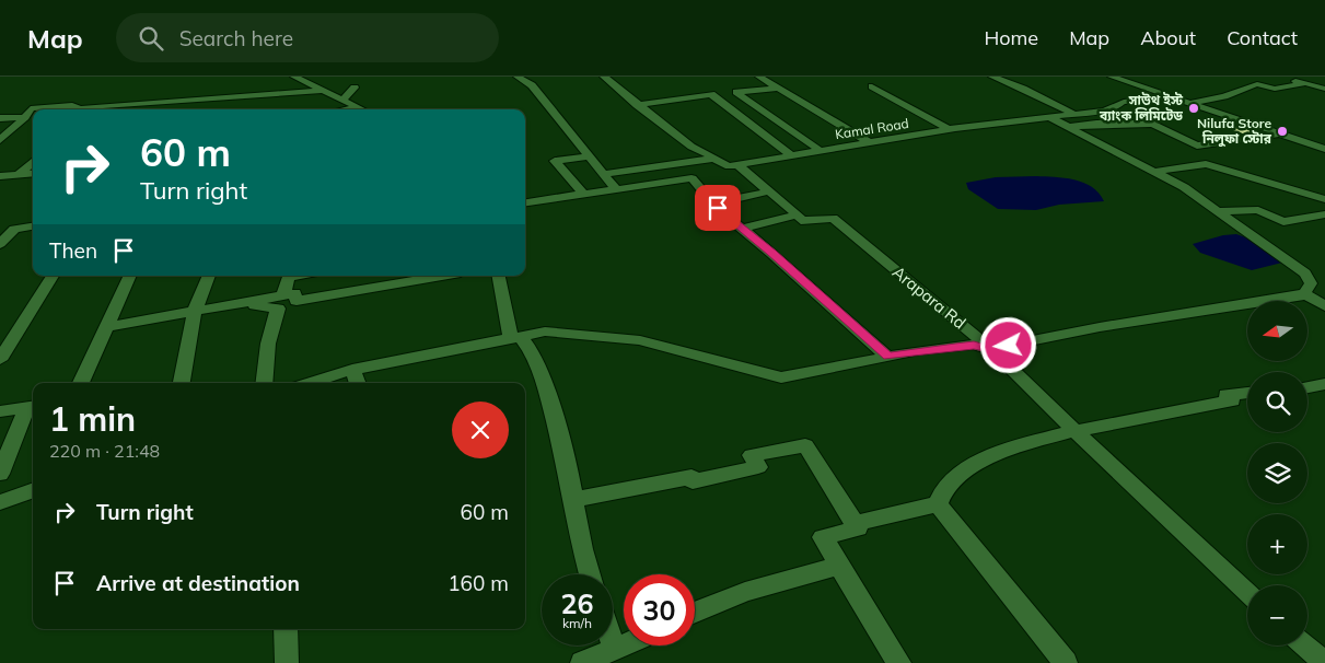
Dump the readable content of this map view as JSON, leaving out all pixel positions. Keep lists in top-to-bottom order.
{
  "streets": {
    "street": ["Kamal Road", "Arapara Rd"]
  },
  "places": ["সাউথ ইস্ট ব্যাংক লিমিটেড", "Nilufa Store নিলুফা স্টোর"],
  "north": "left",
  "page": {
    "header": "Map",
    "search": "Search here",
    "nav": [
      "Home",
      "Map",
      "About",
      "Contact"
    ],
    "turn": ["60 m", "Turn right"],
    "then": "Then",
    "map_buttons": ["+", "−"],
    "heading": ["1 min", "220 m · 21:48"],
    "list": [
      {
        "name": "Turn right",
        "value": "60 m"
      },
      {
        "name": "Arrive at destination",
        "value": "160 m"
      }
    ],
    "speed": "26 km/h",
    "limit": "30"
  }
}
